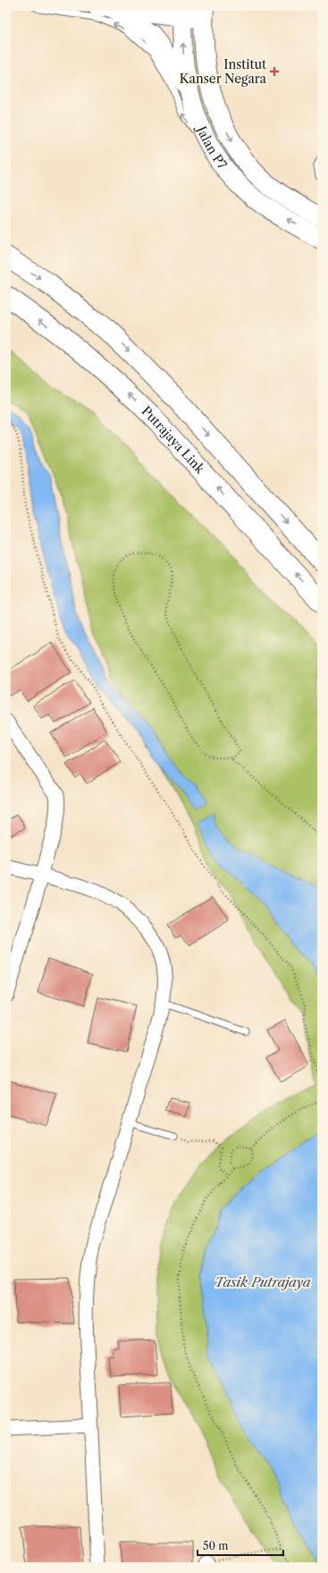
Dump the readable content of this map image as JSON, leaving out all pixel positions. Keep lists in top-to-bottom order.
{
  "streets": {
    "highway": ["Putrajaya Link"],
    "street": ["Jalan P7"]
  },
  "water": ["Tasik Putrajaya"],
  "places": {
    "health": ["Institut Kanser Negara"]
  },
  "scale_bar": "50 m"
}
